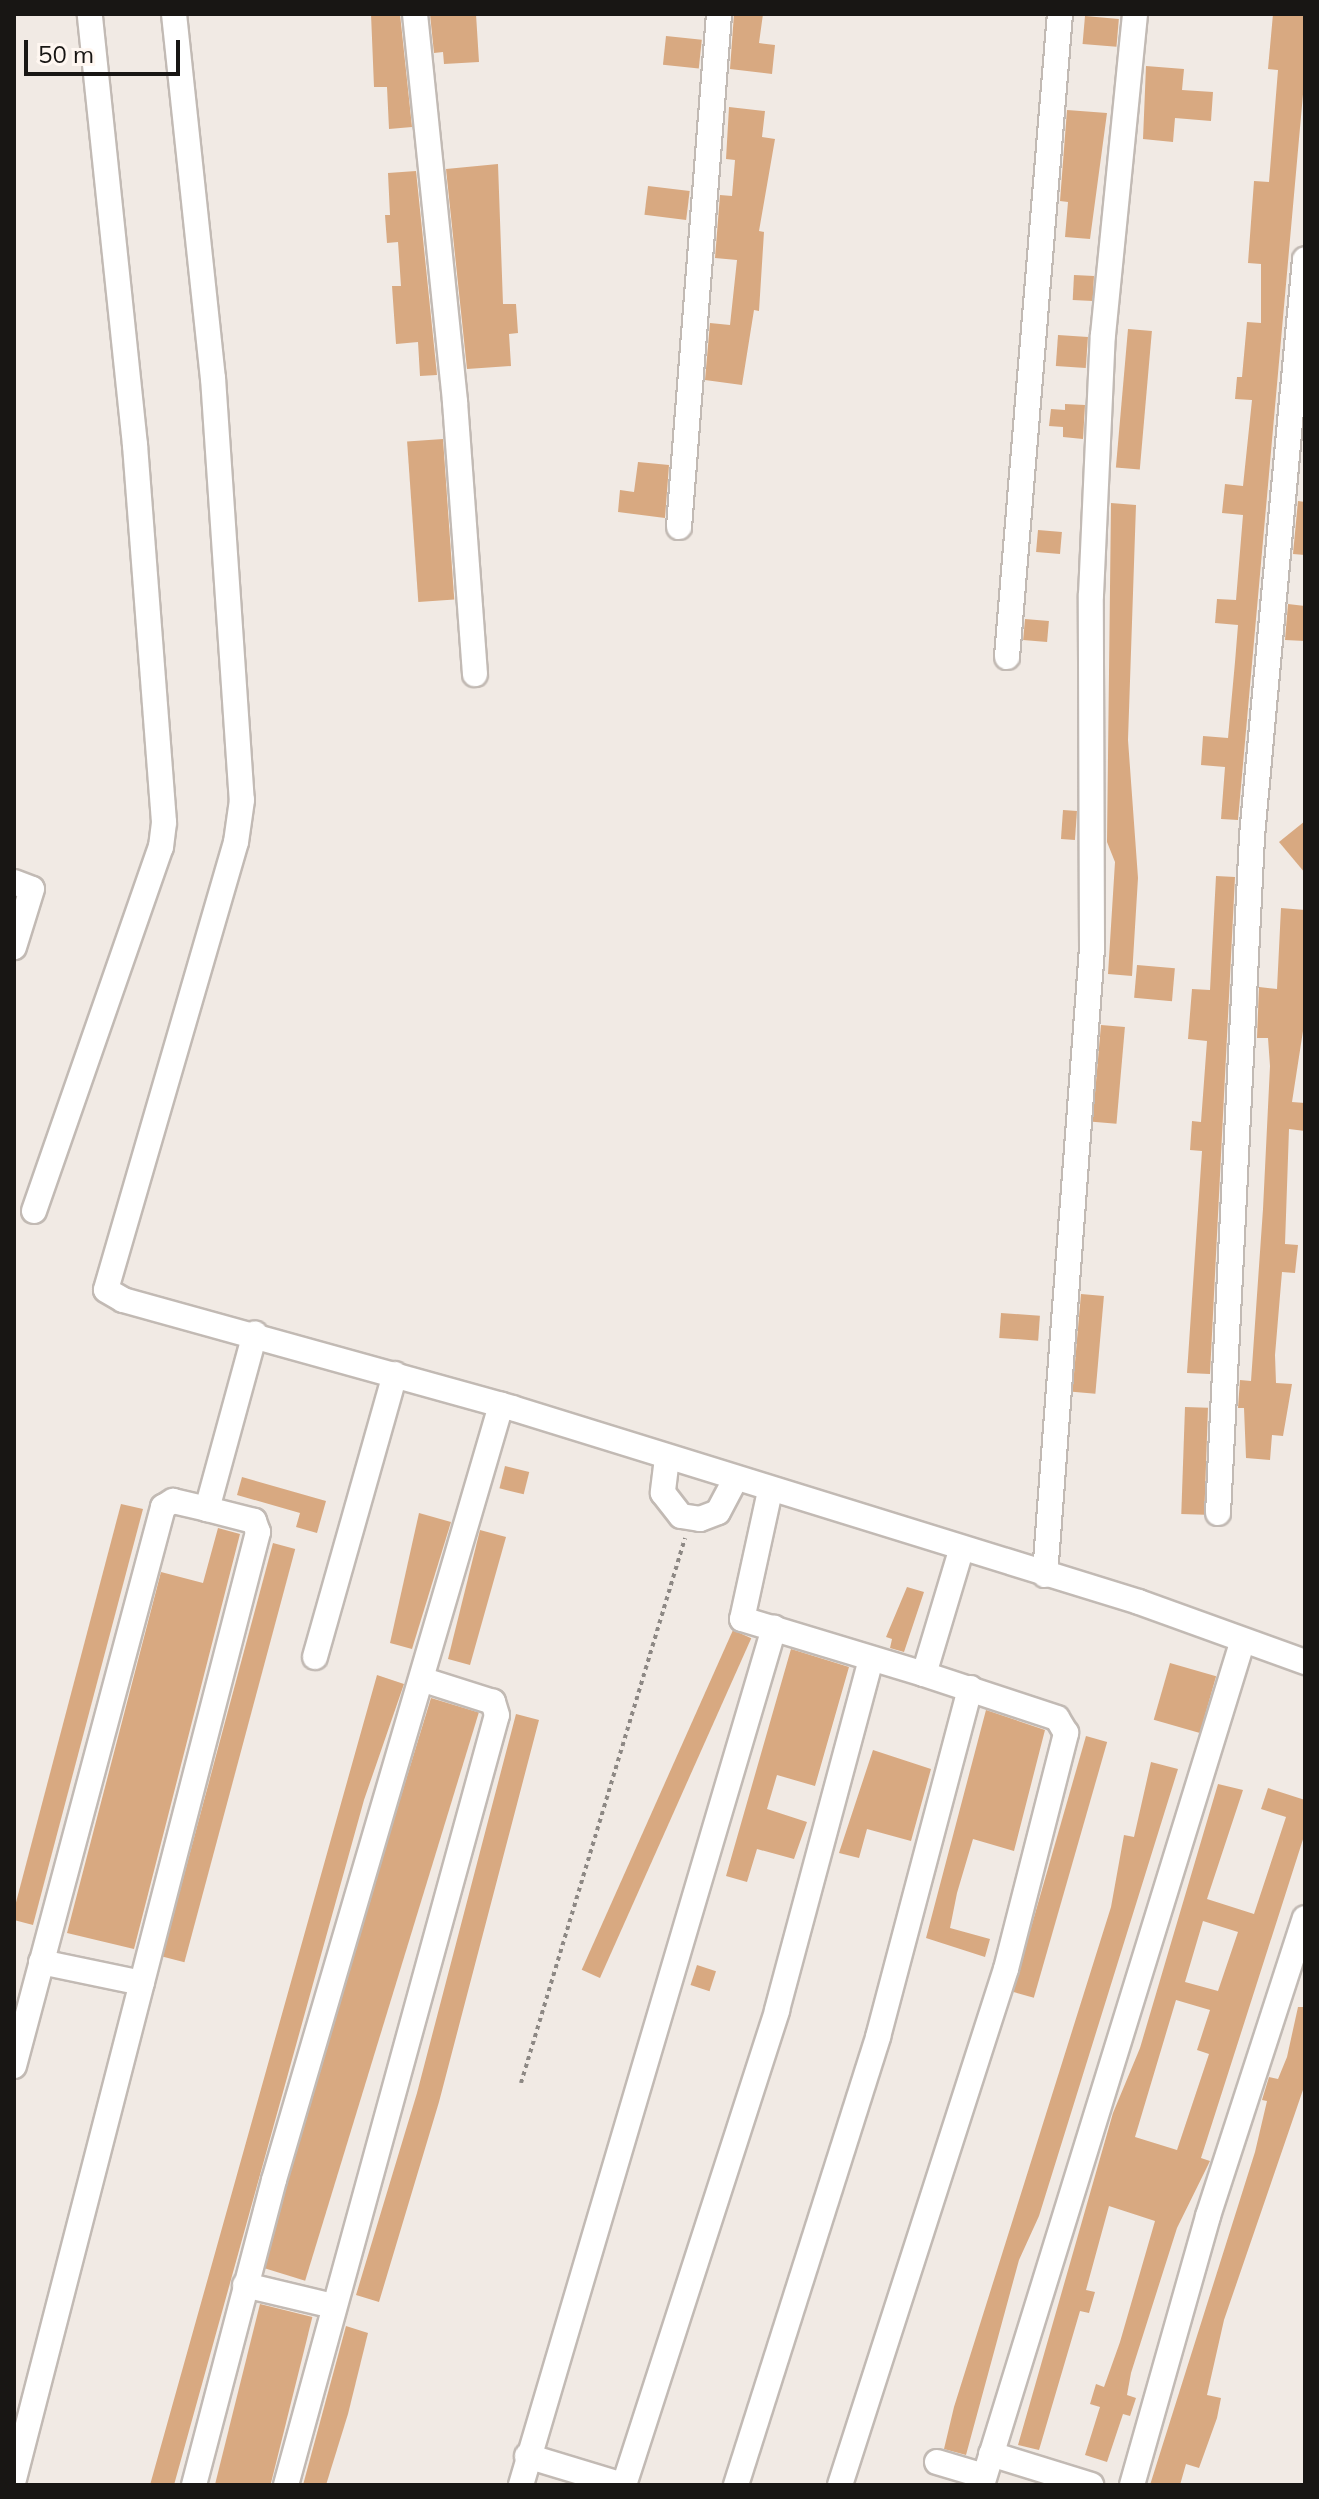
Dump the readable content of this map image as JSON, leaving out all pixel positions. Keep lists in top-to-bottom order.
{
  "scale_bar": "50 m"
}
